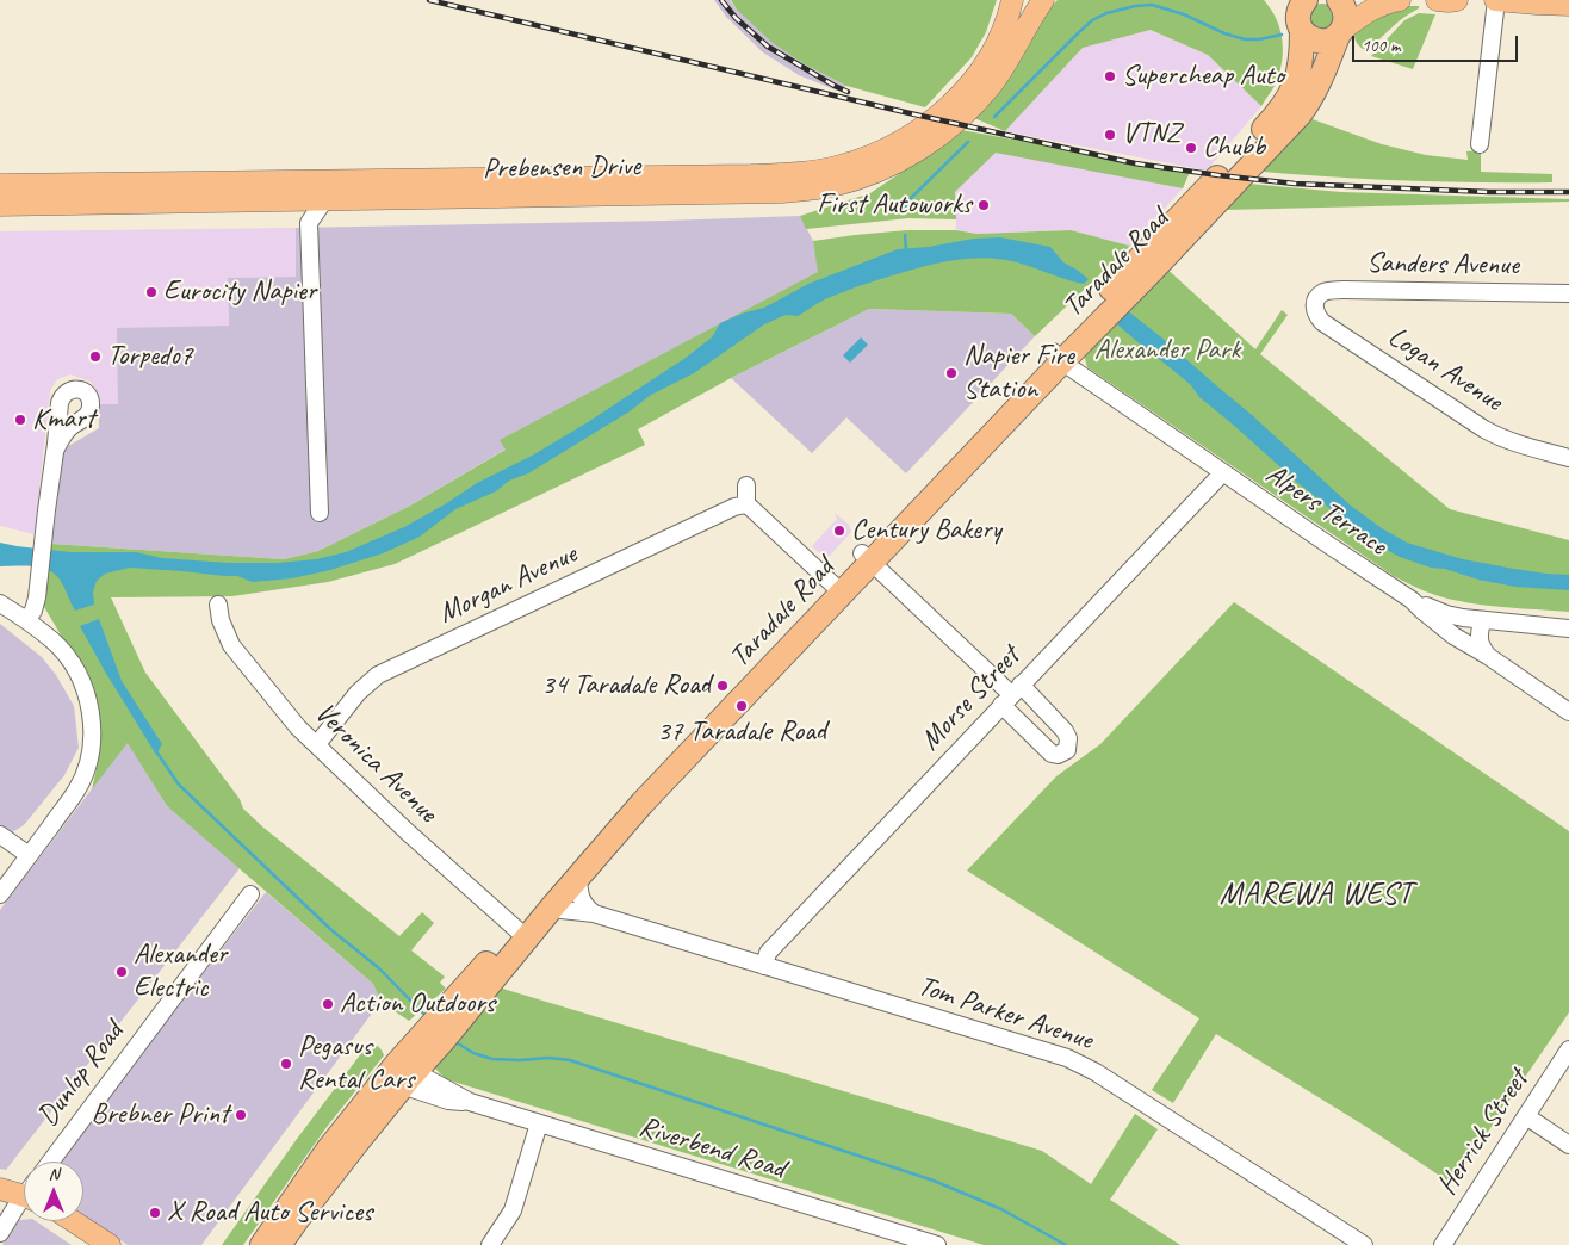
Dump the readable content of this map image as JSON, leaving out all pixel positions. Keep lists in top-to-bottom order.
{
  "streets": {
    "highway": ["Taradale Road"],
    "main road": ["Prebensen Drive"],
    "street": [
      "Sanders Avenue",
      "Logan Avenue",
      "Alpers Terrace",
      "Morgan Avenue",
      "Morse Street",
      "Veronica Avenue",
      "Tom Parker Avenue",
      "Dunlop Road",
      "Herrick Street",
      "Riverbend Road"
    ]
  },
  "crossings": [
    ["Taradale Road", "Alpers Terrace"],
    ["Taradale Road", "Veronica Avenue"],
    ["Taradale Road", "Tom Parker Avenue"],
    ["Taradale Road", "Riverbend Road"],
    ["Sanders Avenue", "Logan Avenue"],
    ["Alpers Terrace", "Morse Street"],
    ["Morgan Avenue", "Veronica Avenue"],
    ["Morse Street", "Tom Parker Avenue"]
  ],
  "districts": ["MAREWA WEST"],
  "parks": ["Alexander Park"],
  "places": [
    "Supercheap Auto",
    "VTNZ",
    "Chubb",
    "First Autoworks",
    "Eurocity Napier",
    "Torpedo7",
    "Napier Fire Station",
    "Kmart",
    "Century Bakery",
    "34 Taradale Road",
    "37 Taradale Road",
    "Alexander Electric",
    "Action Outdoors",
    "Pegasus Rental Cars",
    "Brebner Print",
    "X Road Auto Services"
  ],
  "scale_bar": "100 m",
  "north": "top"
}
